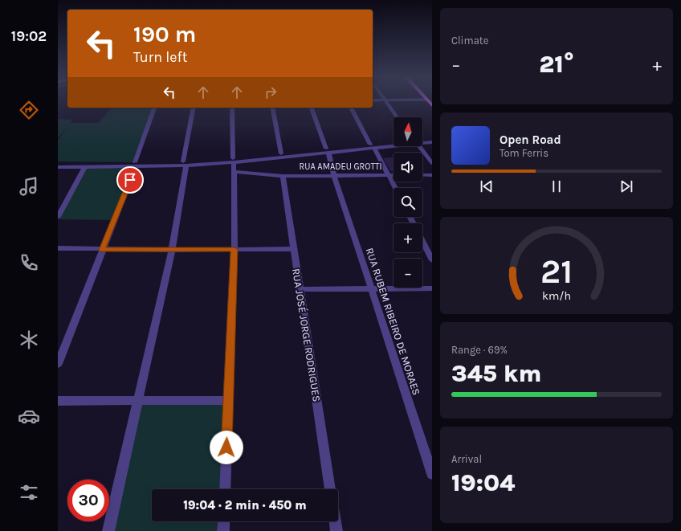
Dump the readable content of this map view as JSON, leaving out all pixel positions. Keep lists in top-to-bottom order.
{
  "streets": {
    "street": ["RUA AMADEU GROTTI", "RUA RUBEM RIBEIRO DE MORAES", "RUA JOSÉ JORGE RODRIGUES"]
  },
  "crossings": [
    ["RUA AMADEU GROTTI", "RUA RUBEM RIBEIRO DE MORAES"],
    ["RUA AMADEU GROTTI", "RUA JOSÉ JORGE RODRIGUES"]
  ],
  "north": "top",
  "page": {
    "tabs": "19:02",
    "tile": [
      "Climate",
      ["Range · 69%", "345 km"],
      ["Arrival", "19:04"]
    ],
    "turn": ["190 m", "Turn left"],
    "heat": ["−", "21°", "+"],
    "map_buttons": ["+", "−"],
    "song": ["Open Road", "Tom Ferris"],
    "limit": "30",
    "trip": "19:04 · 2 min · 450 m",
    "gauge": ["21", "km/h"]
  }
}
